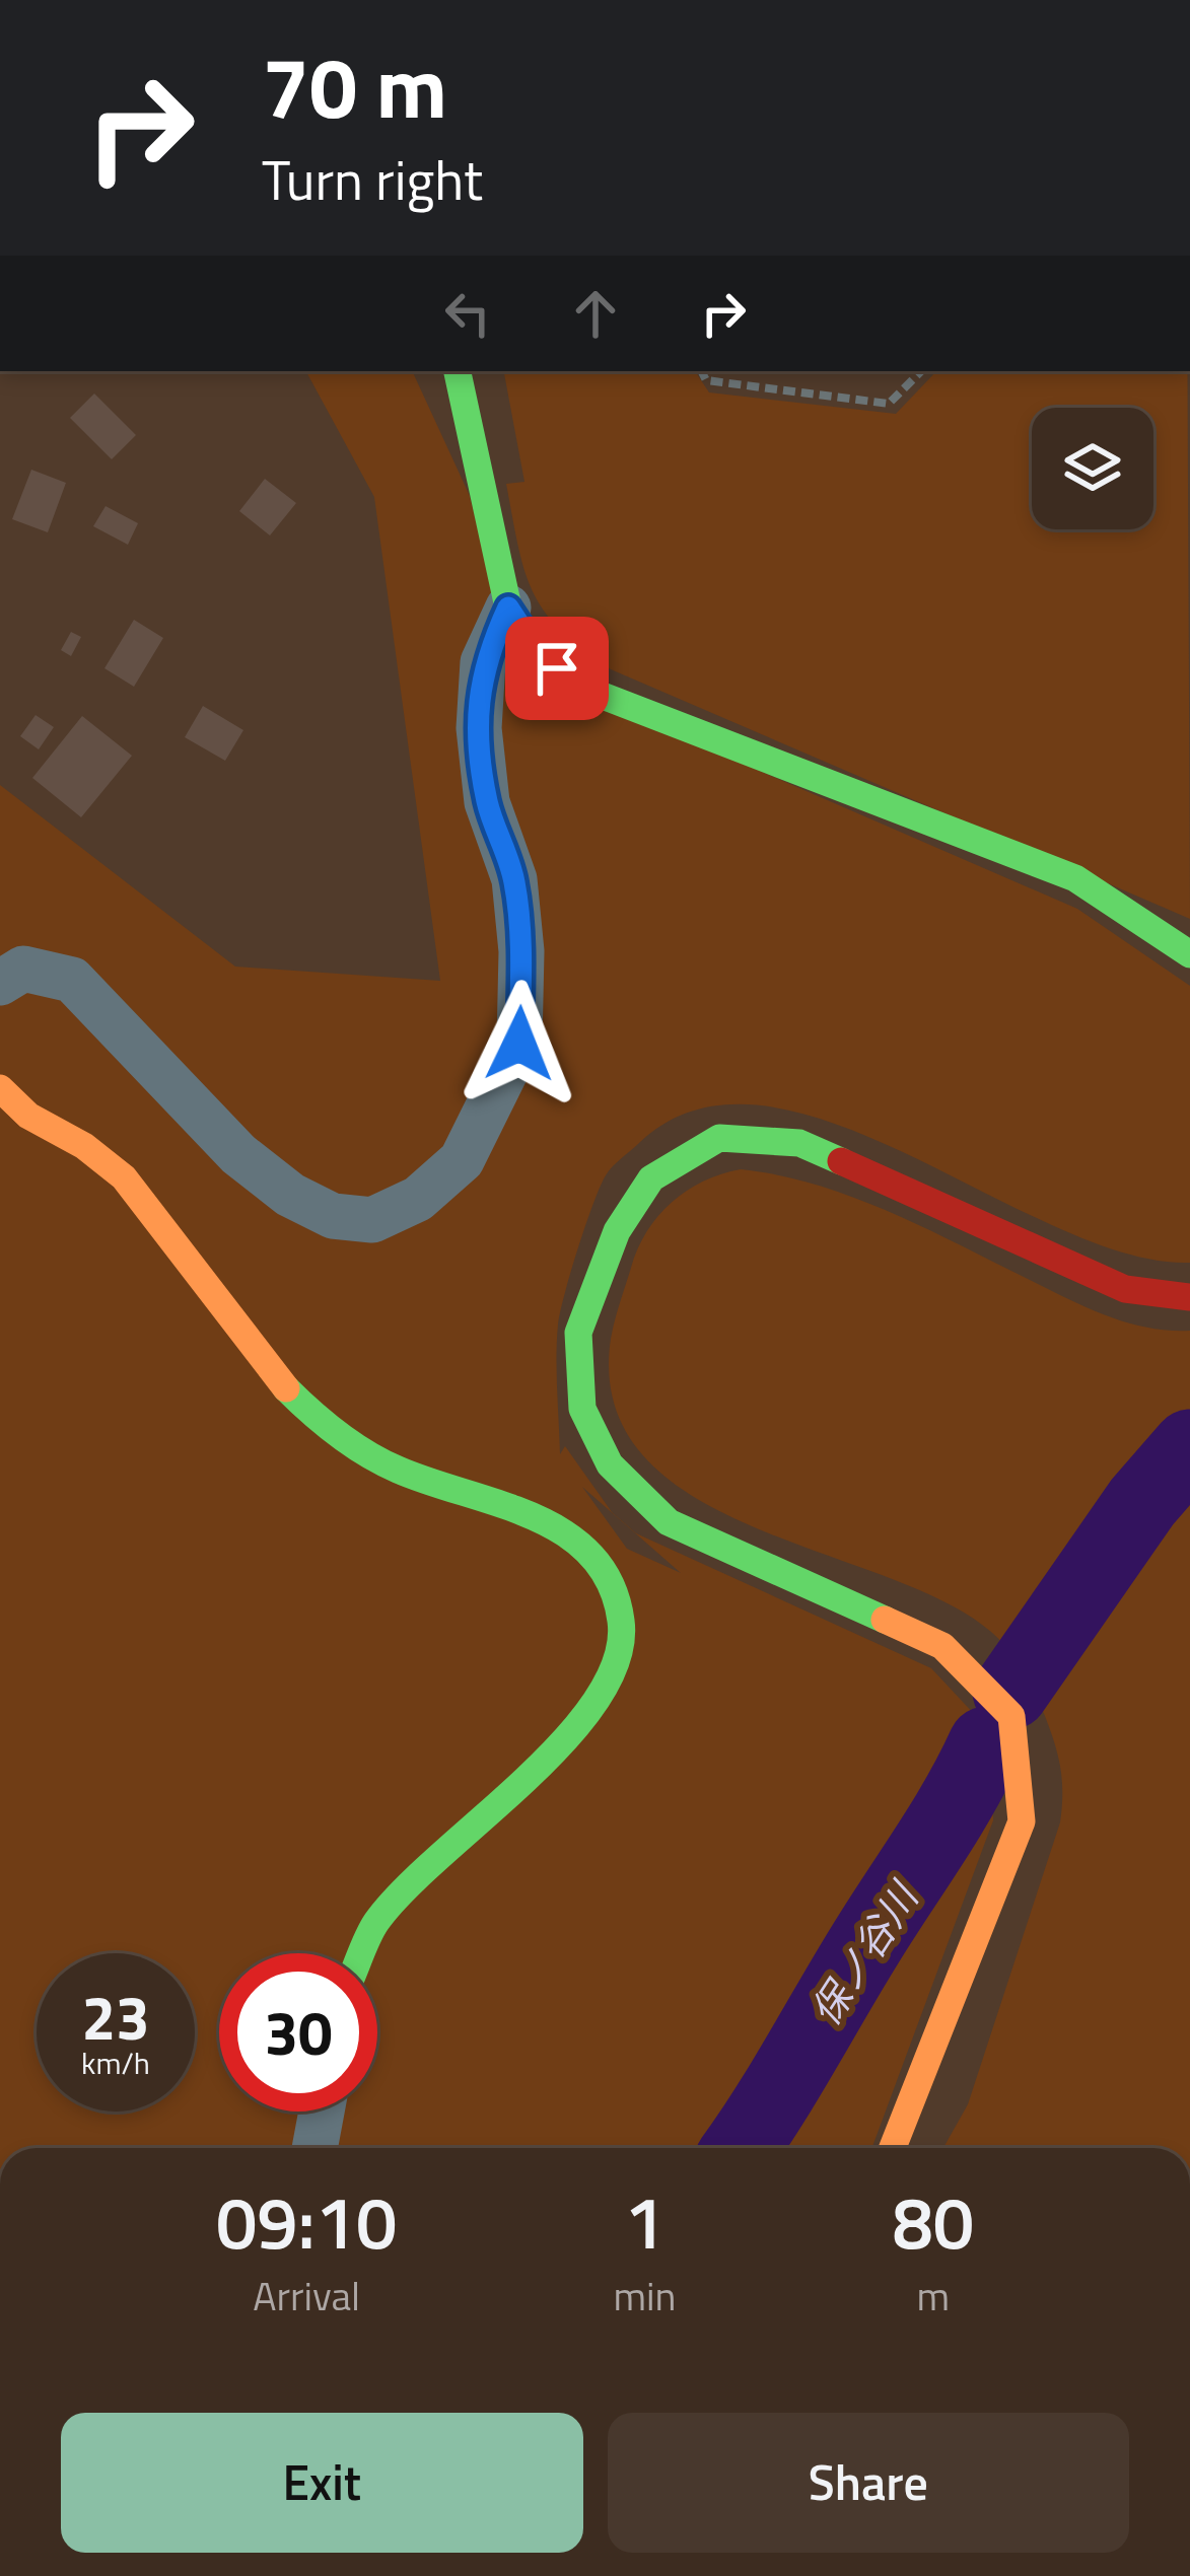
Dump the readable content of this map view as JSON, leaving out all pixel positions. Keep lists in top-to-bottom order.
{
  "water": ["保ノ谷川"],
  "page": {
    "turn": ["70 m", "Turn right"],
    "speed": "23 km/h",
    "limit": "30",
    "eta": [
      "09:10",
      "Arrival",
      "1",
      "min",
      "80",
      "m"
    ],
    "buttons": ["Exit", "Share"]
  }
}
